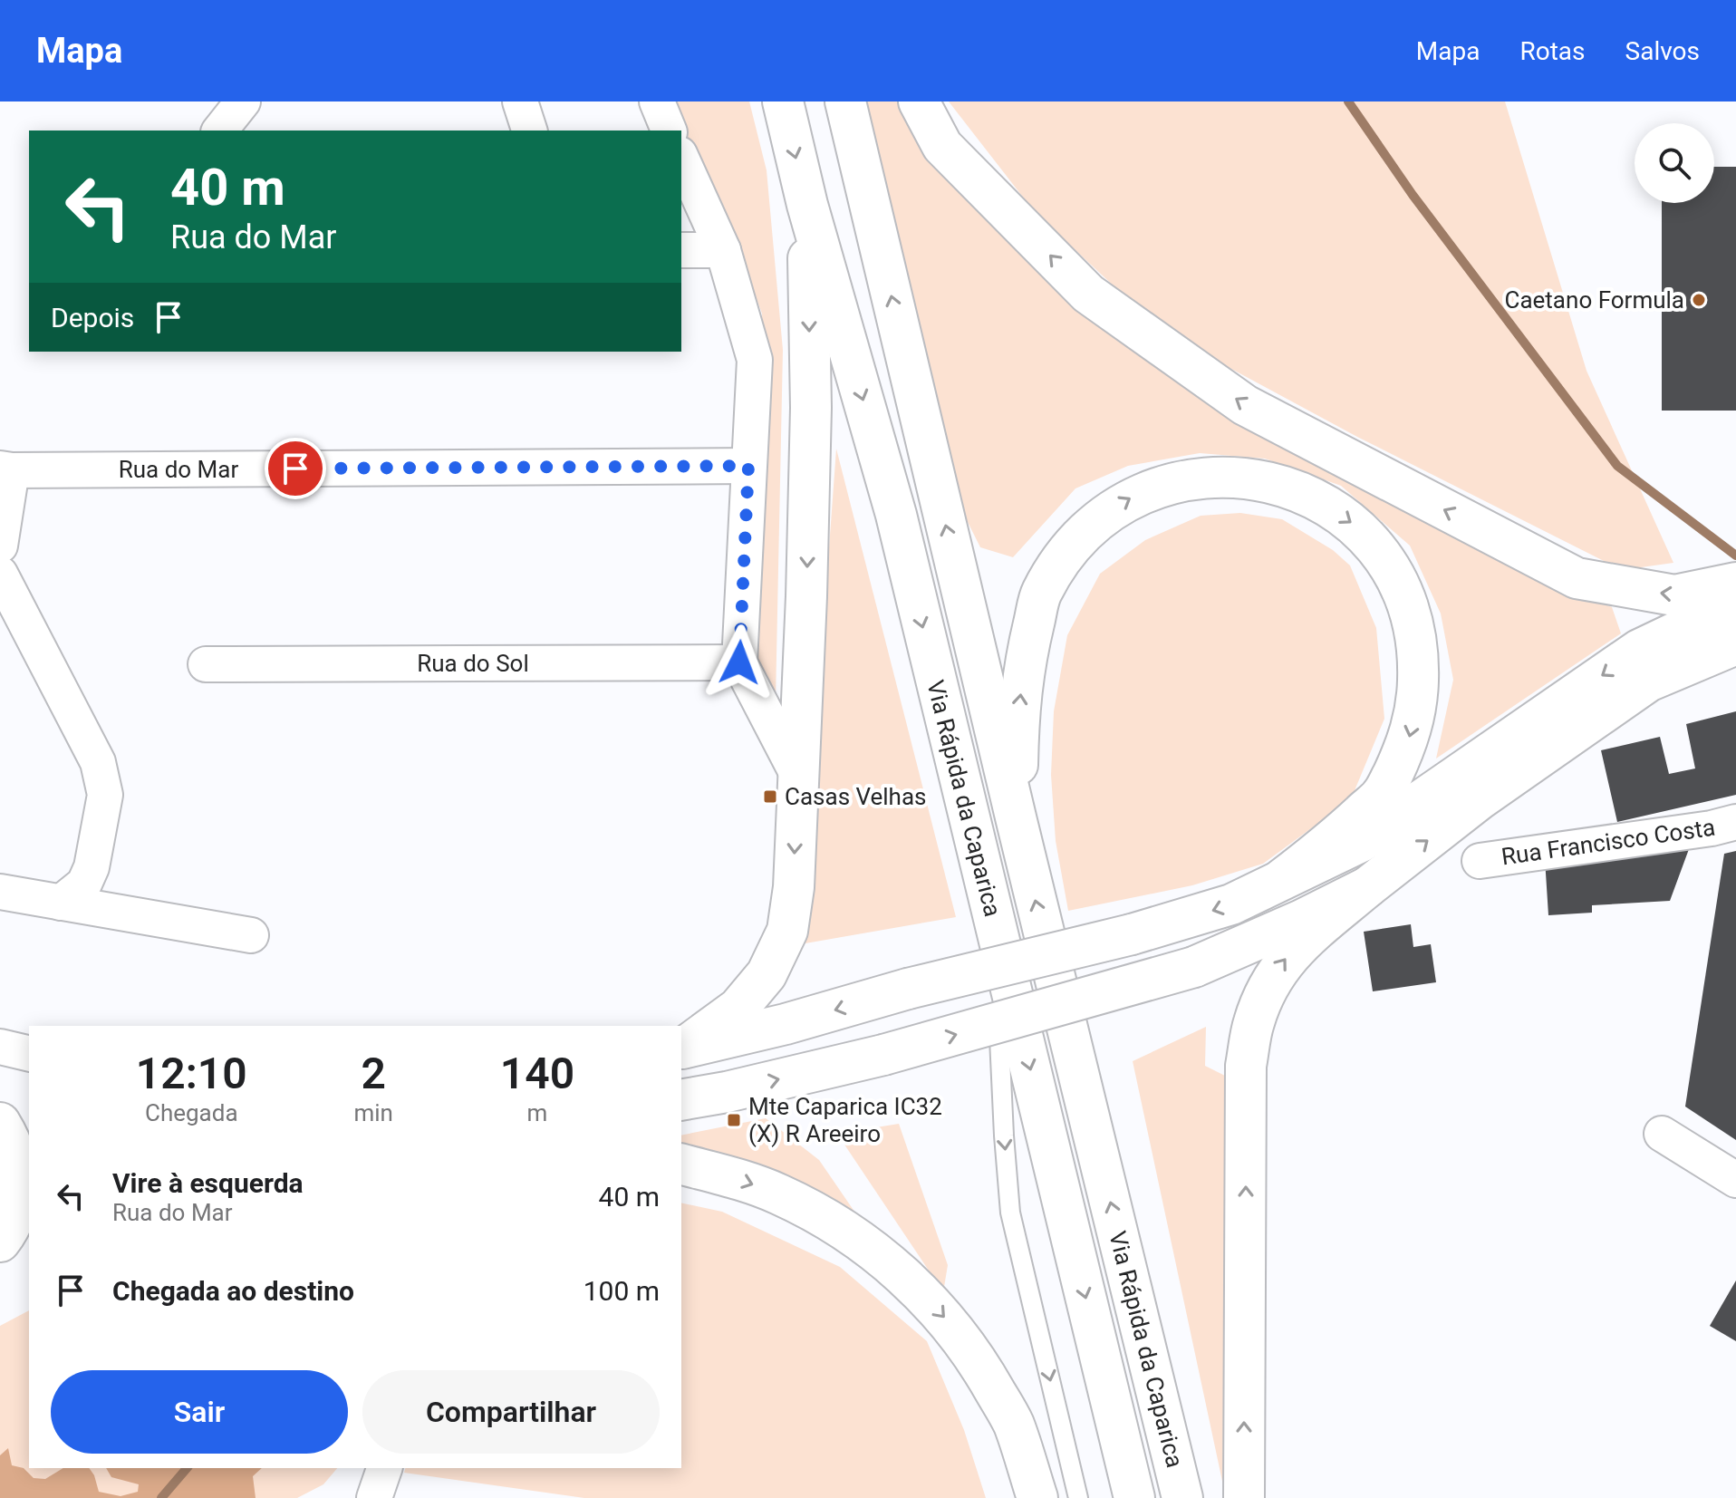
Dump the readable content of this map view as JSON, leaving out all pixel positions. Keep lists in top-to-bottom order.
{
  "streets": {
    "main road": ["Via Rápida da Caparica"],
    "street": ["Rua do Mar", "Rua do Sol", "Rua Francisco Costa"]
  },
  "places": {
    "other": ["Caetano Formula"],
    "transit": ["Casas Velhas", "Mte Caparica IC32 (X) R Areeiro"]
  },
  "page": {
    "header": "Mapa",
    "nav": ["Mapa", "Rotas", "Salvos"],
    "turn": ["40 m", "Rua do Mar"],
    "then": "Depois",
    "eta": [
      "12:10",
      "Chegada",
      "2",
      "min",
      "140",
      "m"
    ],
    "list": [
      {
        "name": "Vire à esquerda",
        "note": "Rua do Mar",
        "value": "40 m"
      },
      {
        "name": "Chegada ao destino",
        "value": "100 m"
      }
    ],
    "buttons": ["Sair", "Compartilhar"]
  }
}
